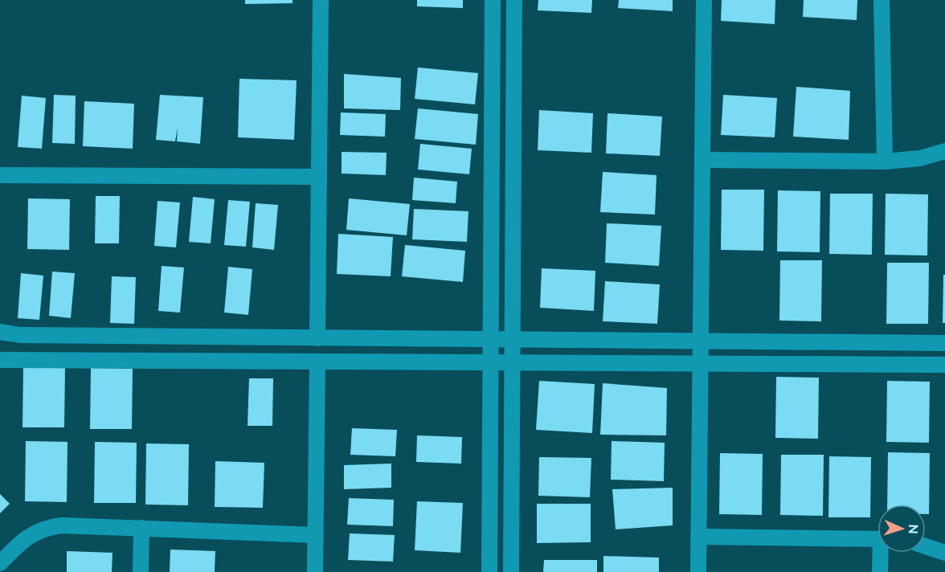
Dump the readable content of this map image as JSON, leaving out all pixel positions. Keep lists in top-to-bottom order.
{
  "north": "right"
}
